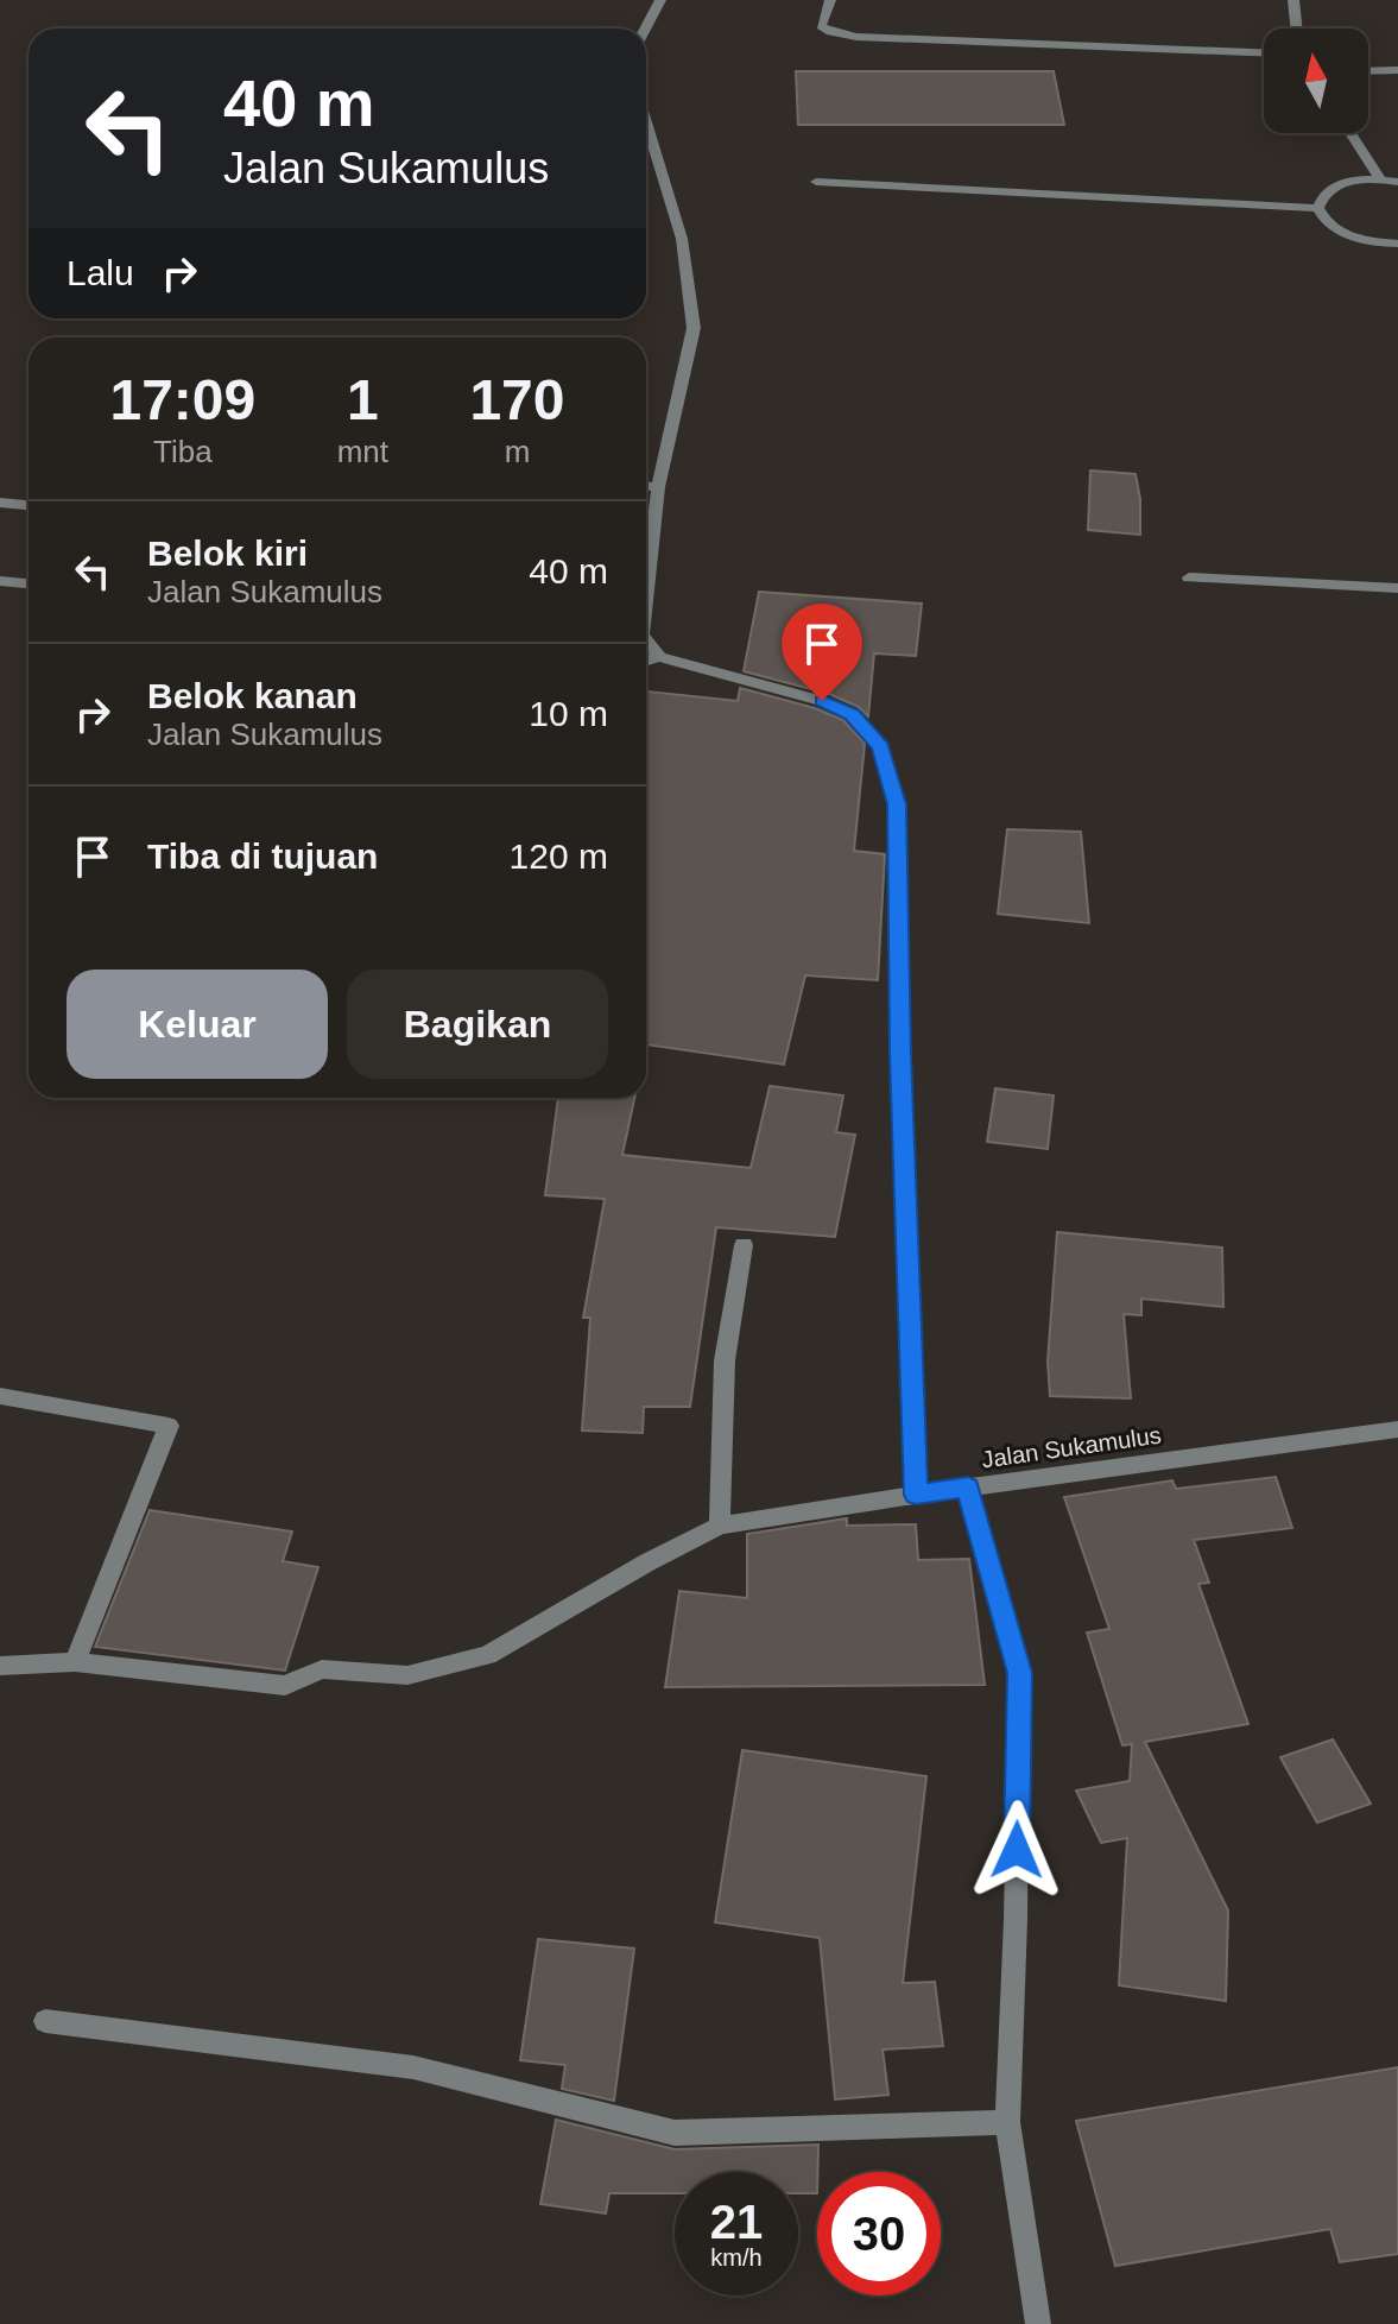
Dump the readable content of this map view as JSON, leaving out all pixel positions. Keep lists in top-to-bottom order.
{
  "streets": {
    "street": ["Jalan Sukamulus"]
  },
  "north": "top",
  "page": {
    "turn": ["40 m", "Jalan Sukamulus"],
    "then": "Lalu",
    "eta": [
      "17:09",
      "Tiba",
      "1",
      "mnt",
      "170",
      "m"
    ],
    "list": [
      {
        "name": "Belok kiri",
        "note": "Jalan Sukamulus",
        "value": "40 m"
      },
      {
        "name": "Belok kanan",
        "note": "Jalan Sukamulus",
        "value": "10 m"
      },
      {
        "name": "Tiba di tujuan",
        "value": "120 m"
      }
    ],
    "buttons": ["Keluar", "Bagikan"],
    "speed": "21 km/h",
    "limit": "30"
  }
}
